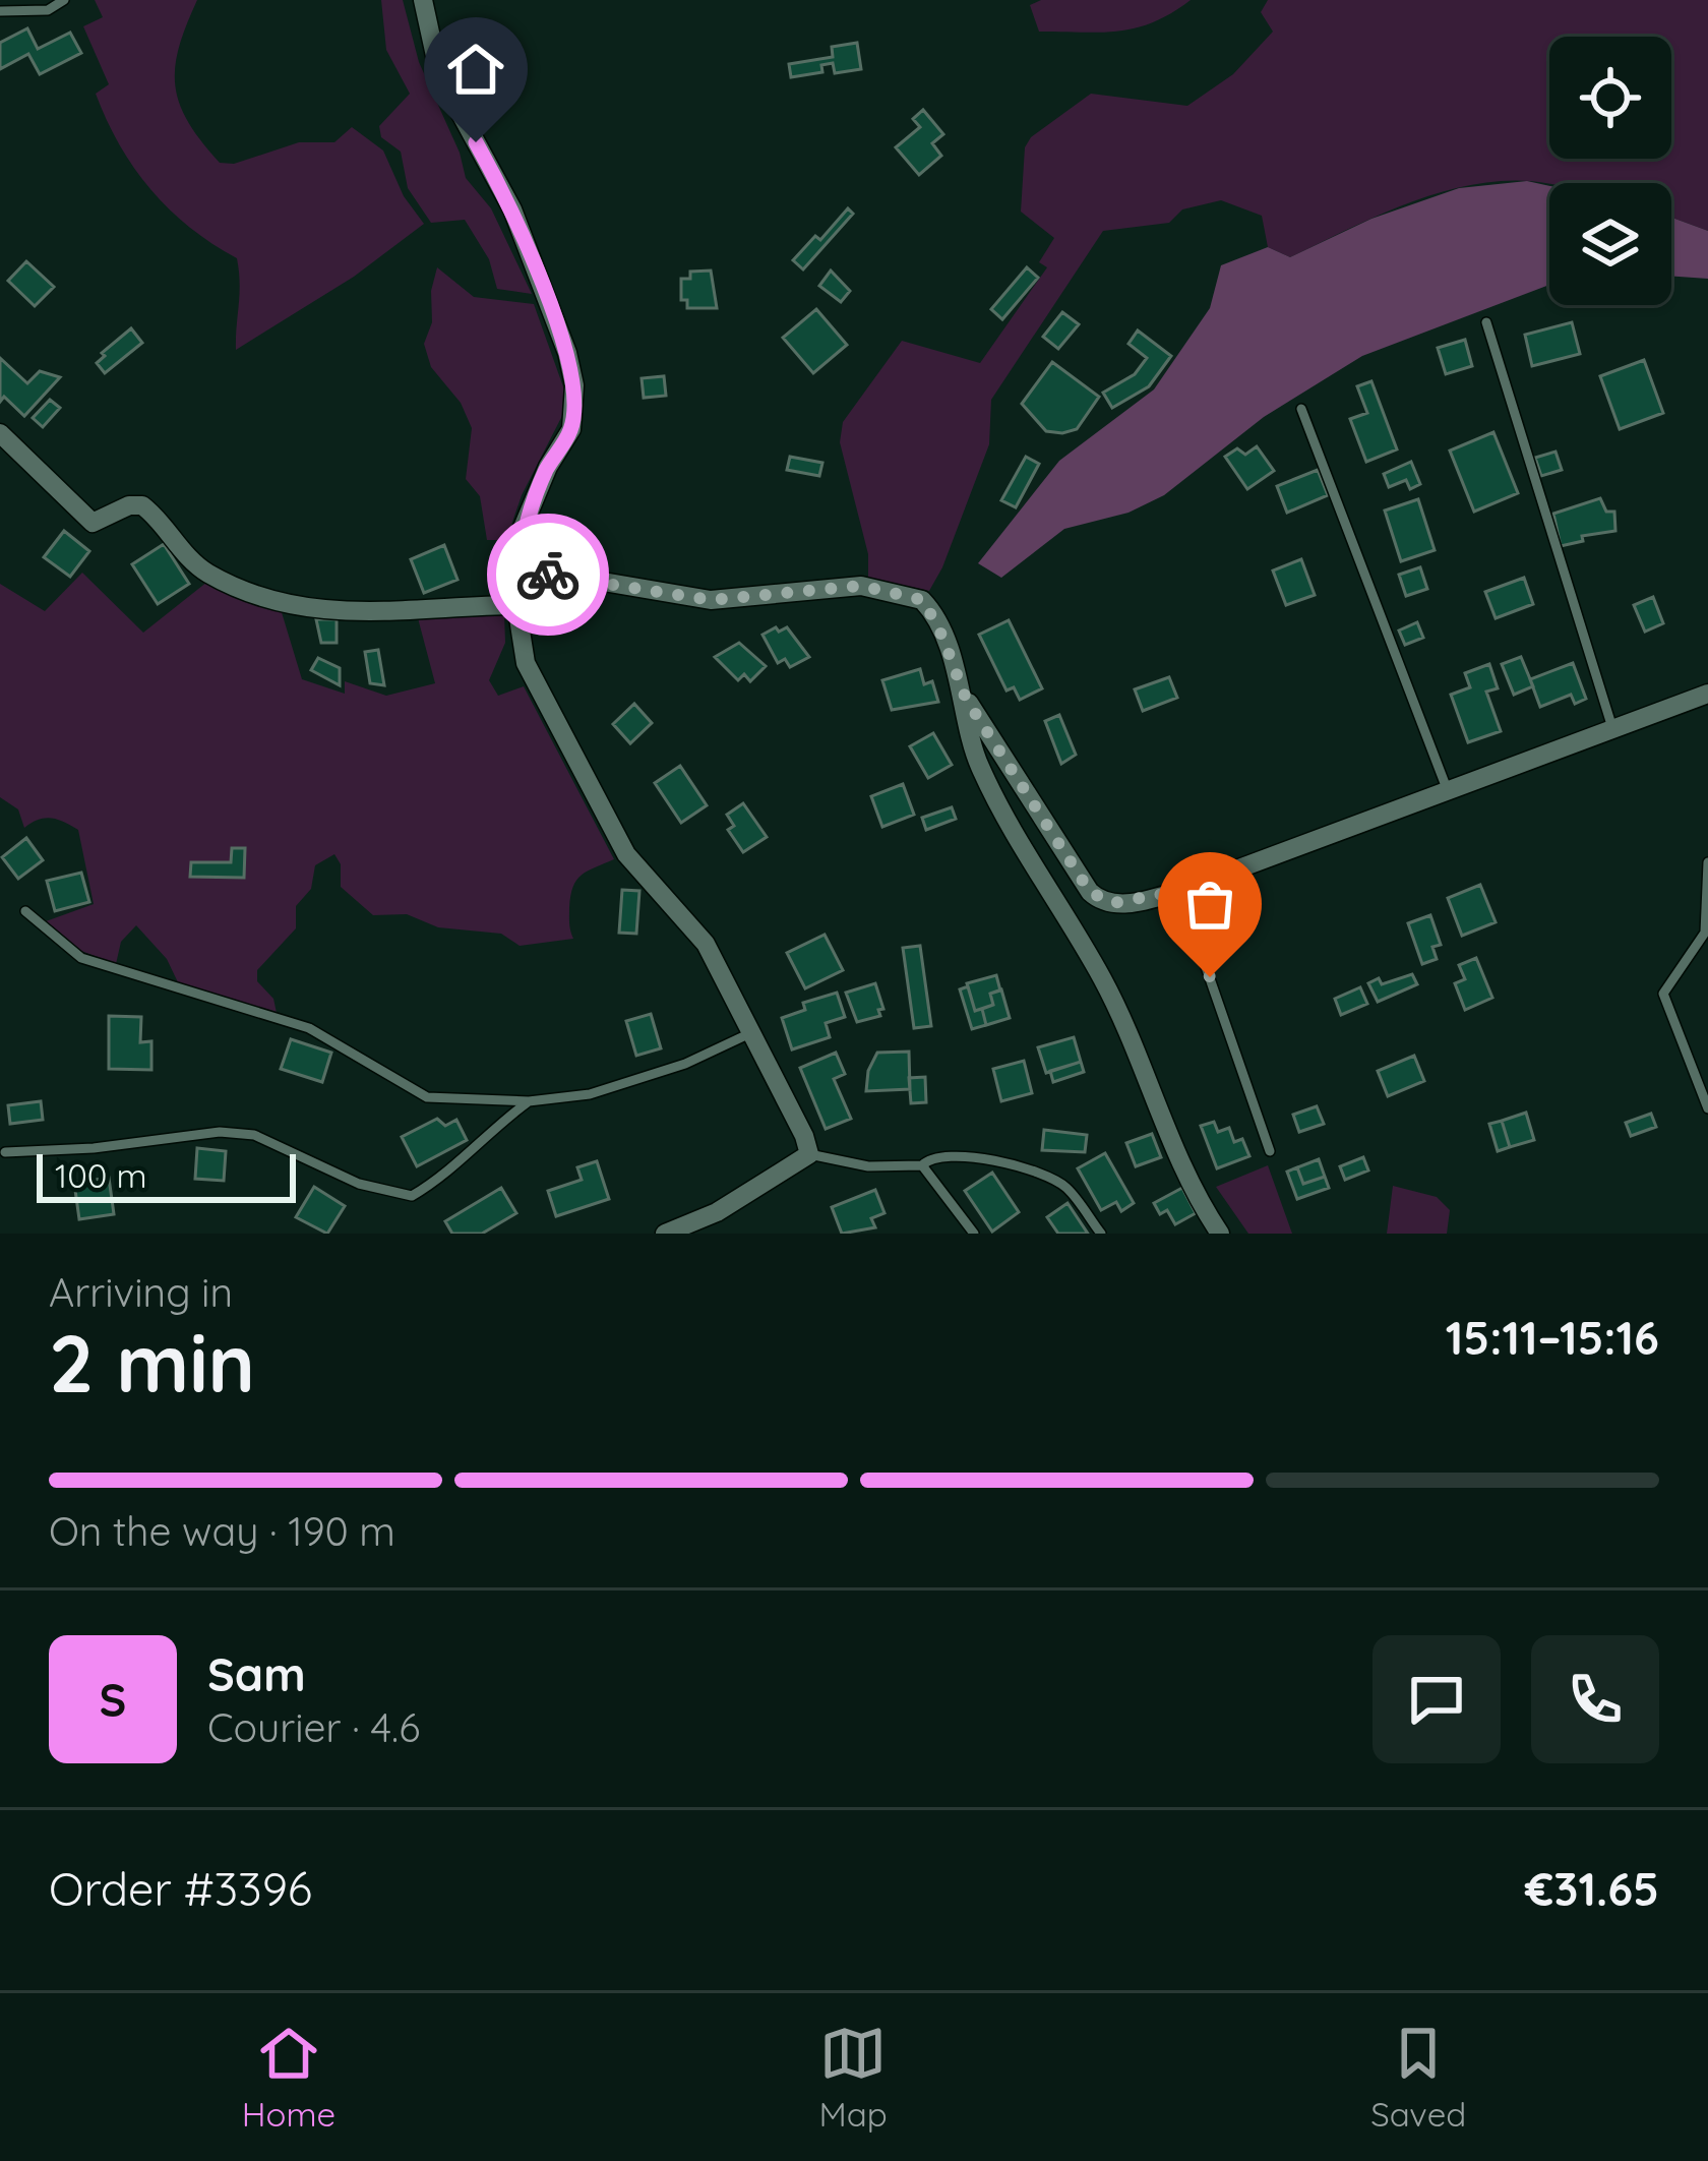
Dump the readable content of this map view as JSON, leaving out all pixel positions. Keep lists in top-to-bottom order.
{
  "scale_bar": "100 m",
  "page": {
    "scale": "100 m",
    "heading": ["2 min", "Arriving in", "15:11–15:16"],
    "panel": [
      "Sam",
      "Courier · 4.6",
      "Order #3396",
      "€31.65"
    ],
    "bar": "On the way · 190 m",
    "round": "S",
    "tabs": ["Home", "Map", "Saved"]
  }
}
